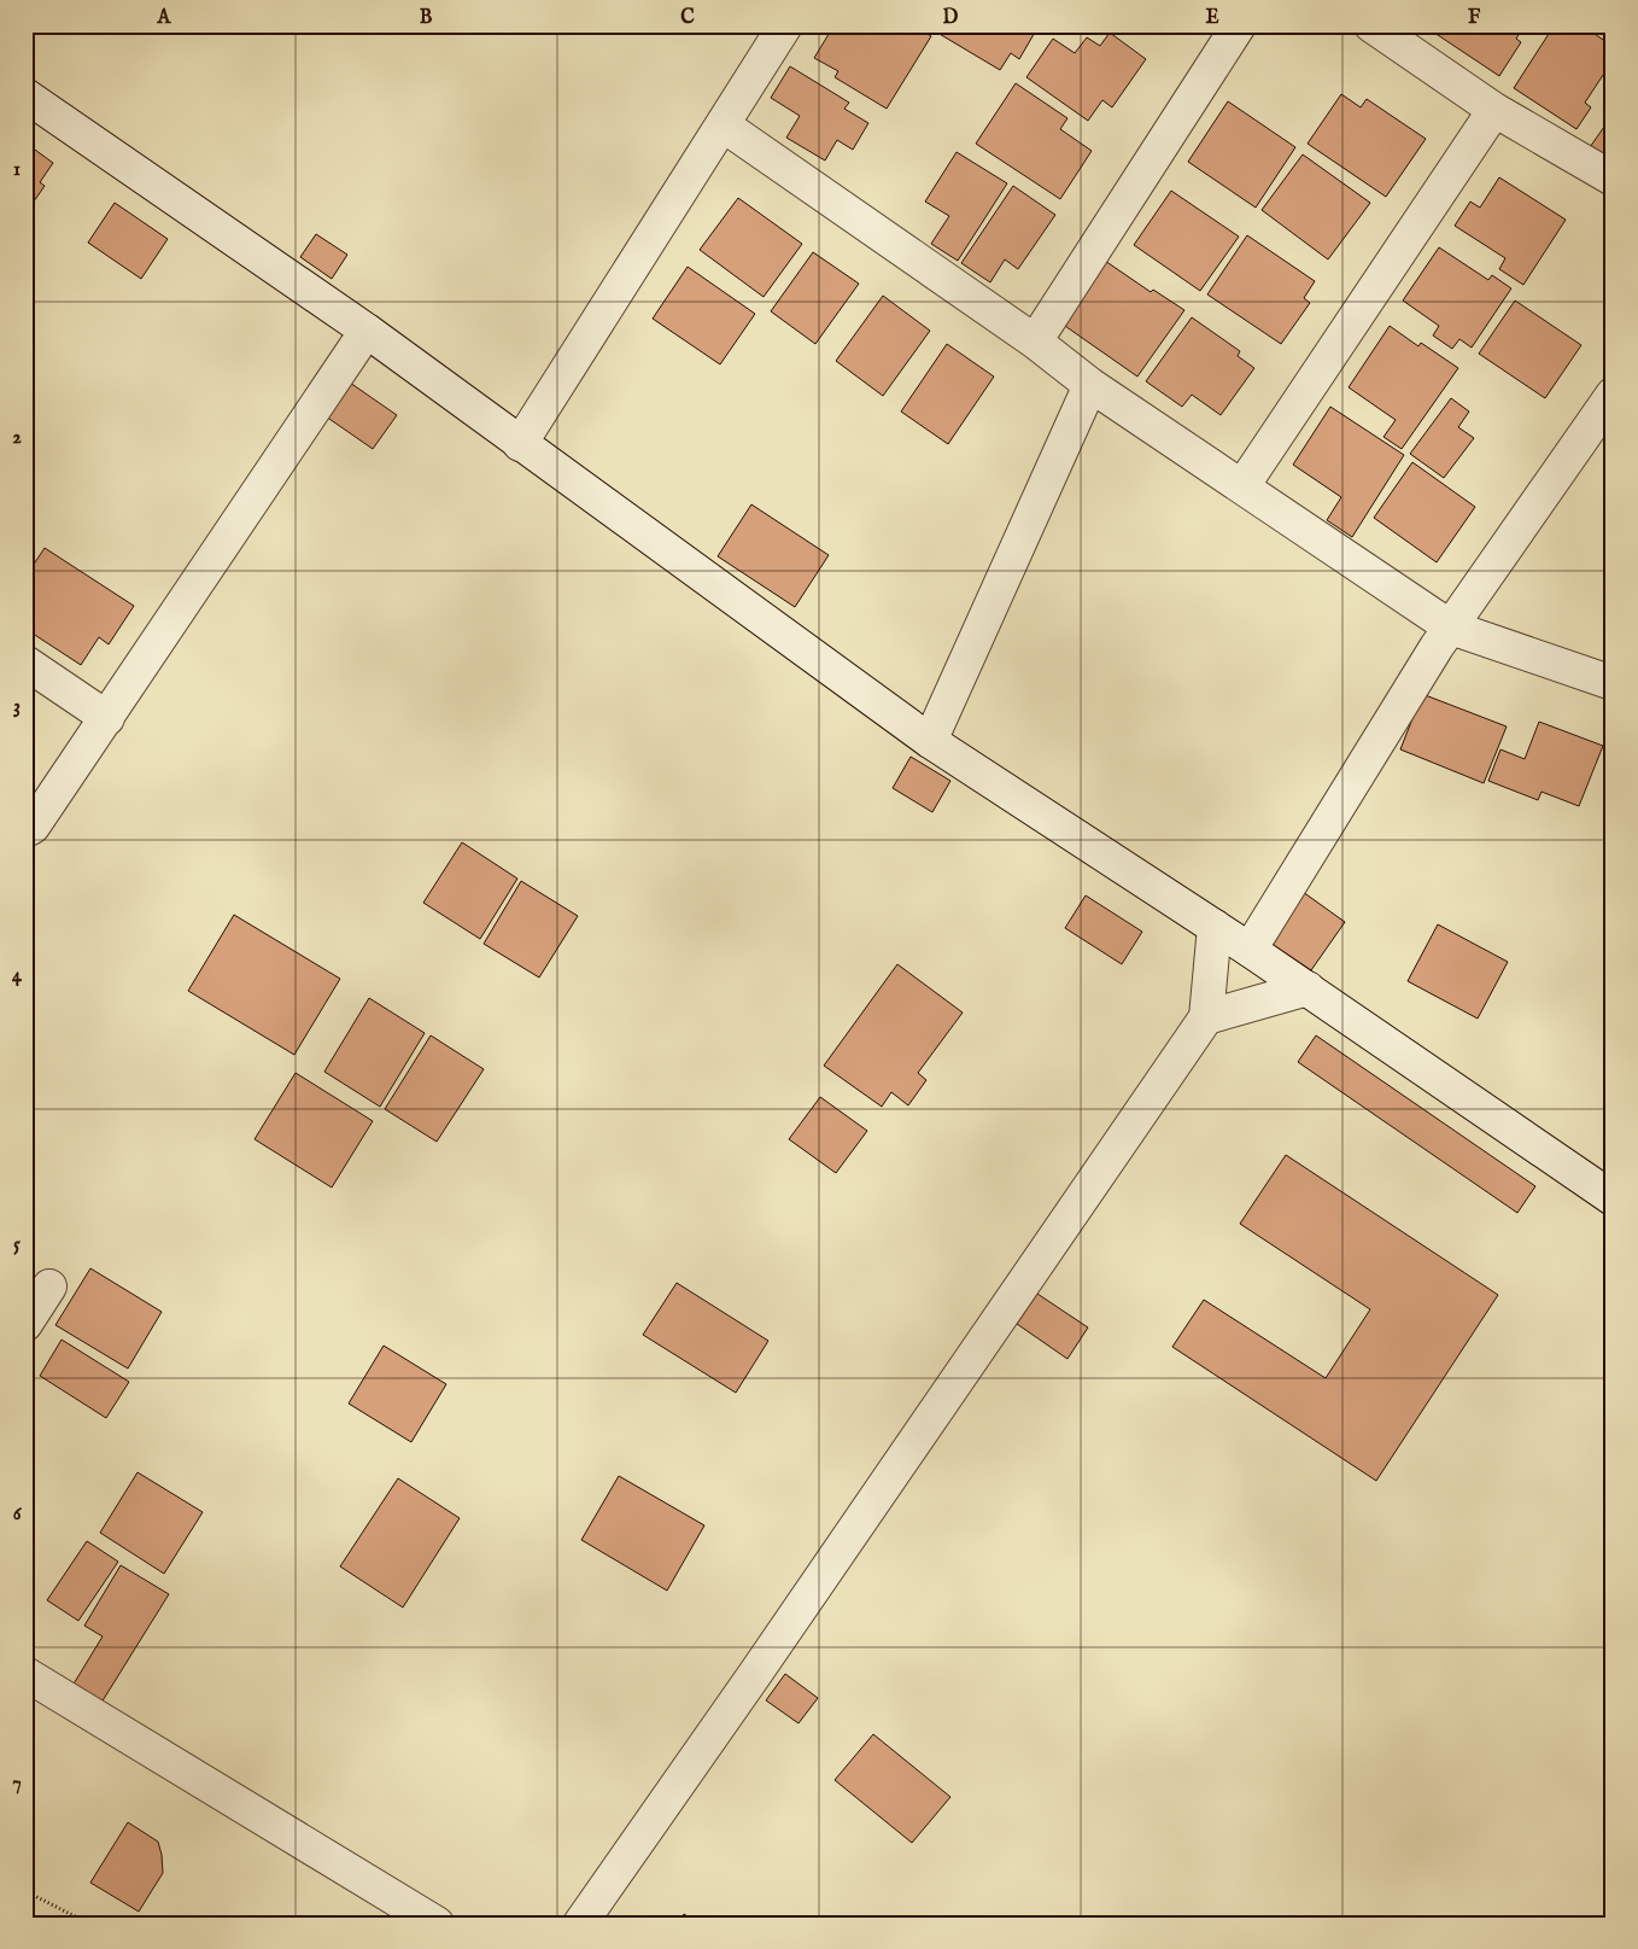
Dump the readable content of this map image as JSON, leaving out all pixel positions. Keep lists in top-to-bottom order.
{
  "grid": {
    "columns": [
      "A",
      "B",
      "C",
      "D",
      "E",
      "F"
    ],
    "rows": [
      "1",
      "2",
      "3",
      "4",
      "5",
      "6",
      "7"
    ]
  }
}
